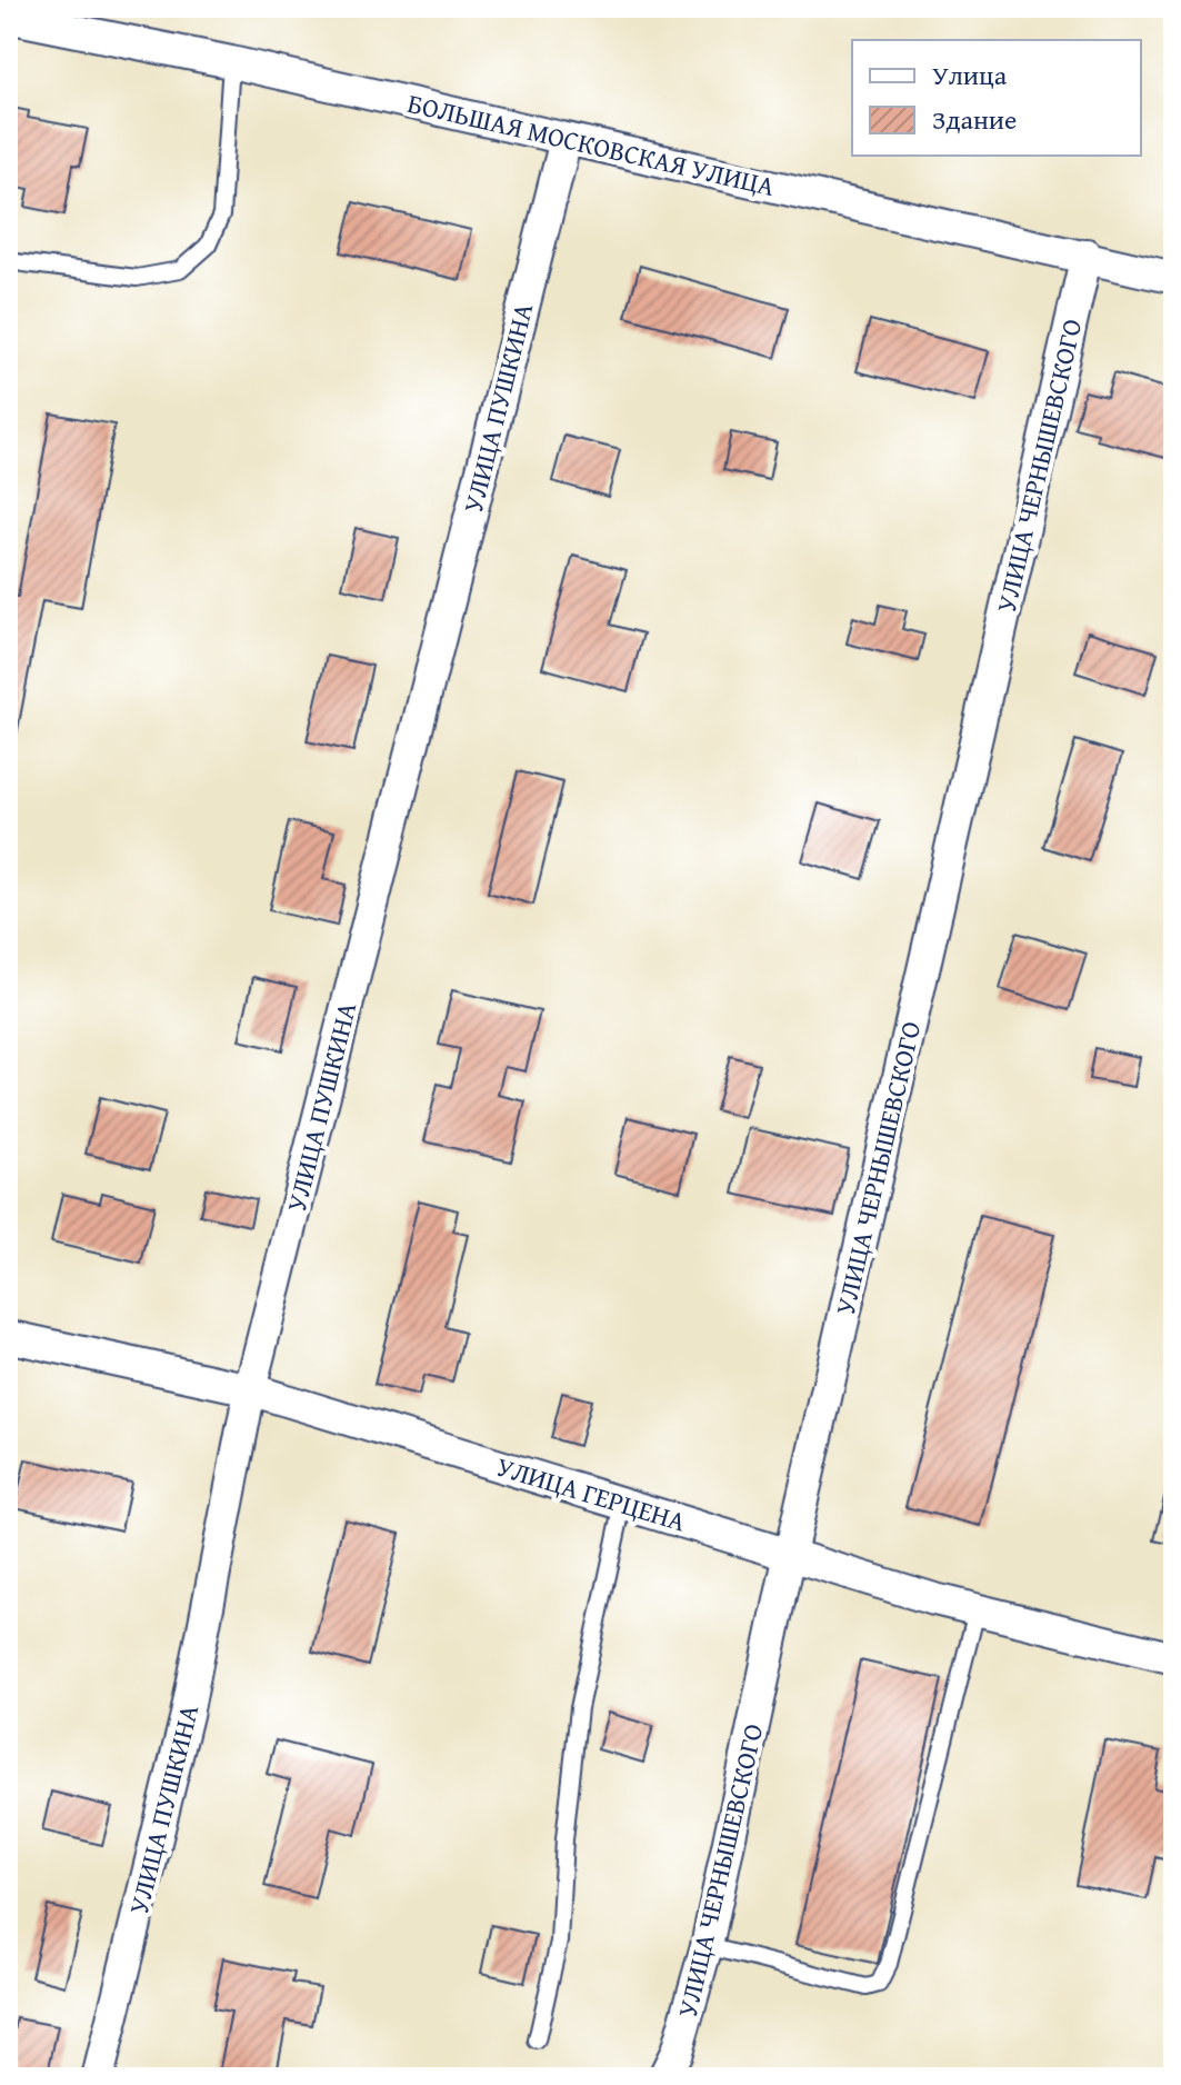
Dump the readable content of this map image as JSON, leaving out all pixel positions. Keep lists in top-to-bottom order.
{
  "streets": {
    "street": [
      "БОЛЬШАЯ МОСКОВСКАЯ УЛИЦА",
      "УЛИЦА ПУШКИНА",
      "УЛИЦА ЧЕРНЫШЕВСКОГО",
      "УЛИЦА ГЕРЦЕНА"
    ]
  },
  "crossings": [
    ["БОЛЬШАЯ МОСКОВСКАЯ УЛИЦА", "УЛИЦА ПУШКИНА"],
    ["БОЛЬШАЯ МОСКОВСКАЯ УЛИЦА", "УЛИЦА ЧЕРНЫШЕВСКОГО"],
    ["УЛИЦА ПУШКИНА", "УЛИЦА ГЕРЦЕНА"],
    ["УЛИЦА ЧЕРНЫШЕВСКОГО", "УЛИЦА ГЕРЦЕНА"]
  ],
  "legend": ["Улица", "Здание"]
}
